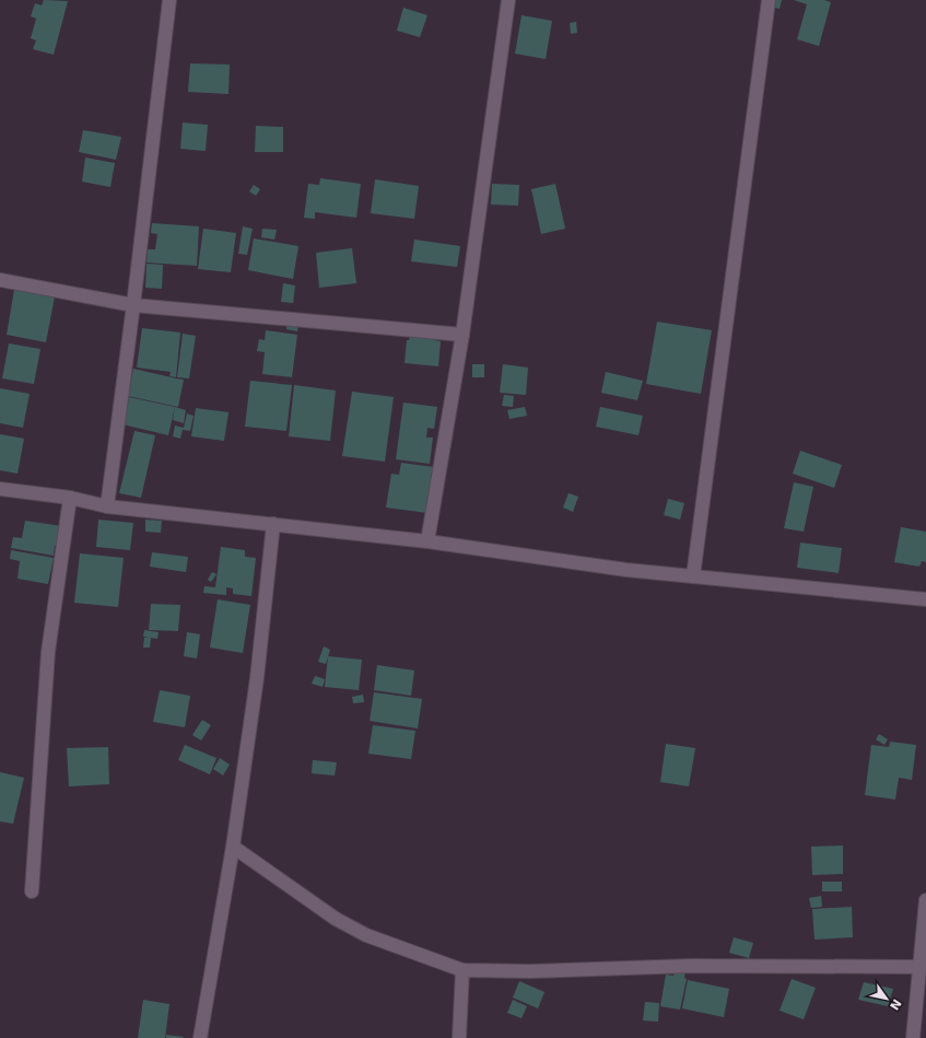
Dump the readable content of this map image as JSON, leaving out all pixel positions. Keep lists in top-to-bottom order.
{
  "north": "bottom right"
}
